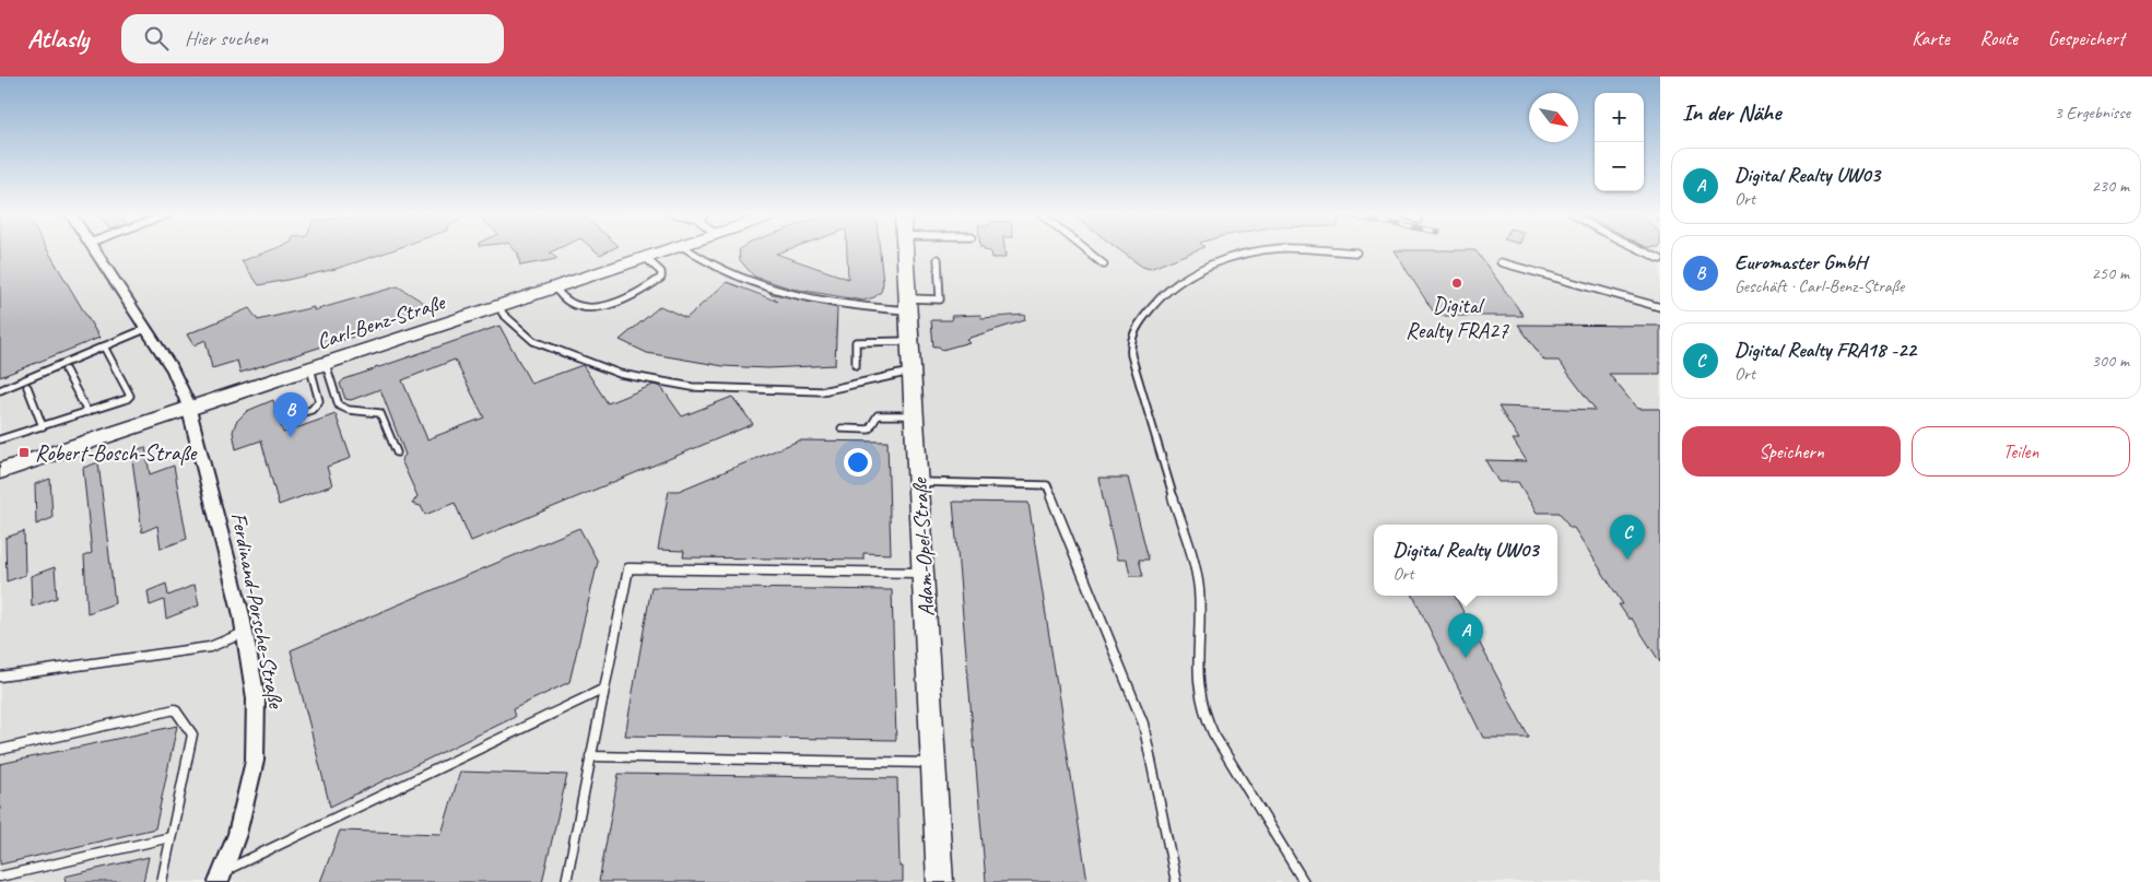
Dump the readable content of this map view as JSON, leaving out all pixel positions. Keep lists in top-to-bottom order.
{
  "streets": {
    "main road": ["Carl-Benz-Straße", "Adam-Opel-Straße"],
    "street": ["Ferdinand-Porsche-Straße"]
  },
  "crossings": [
    ["Carl-Benz-Straße", "Ferdinand-Porsche-Straße"]
  ],
  "places": {
    "other": ["Digital Realty FRA27"],
    "transit": ["Robert-Bosch-Straße"]
  },
  "north": "bottom right",
  "page": {
    "header": "Atlasly",
    "search": "Hier suchen",
    "nav": ["Karte", "Route", "Gespeichert"],
    "heading": ["In der Nähe", "3 Ergebnisse"],
    "map_buttons": ["+", "−"],
    "list": [
      {
        "mark": "A",
        "name": "Digital Realty UW03",
        "note": "Ort",
        "value": "230 m"
      },
      {
        "mark": "B",
        "name": "Euromaster GmbH",
        "note": "Geschäft · Carl-Benz-Straße",
        "value": "250 m"
      },
      {
        "mark": "C",
        "name": "Digital Realty FRA18 -22",
        "note": "Ort",
        "value": "300 m"
      }
    ],
    "pins": ["B", "C", "A"],
    "buttons": ["Speichern", "Teilen"],
    "popup": ["Digital Realty UW03", "Ort"]
  }
}
